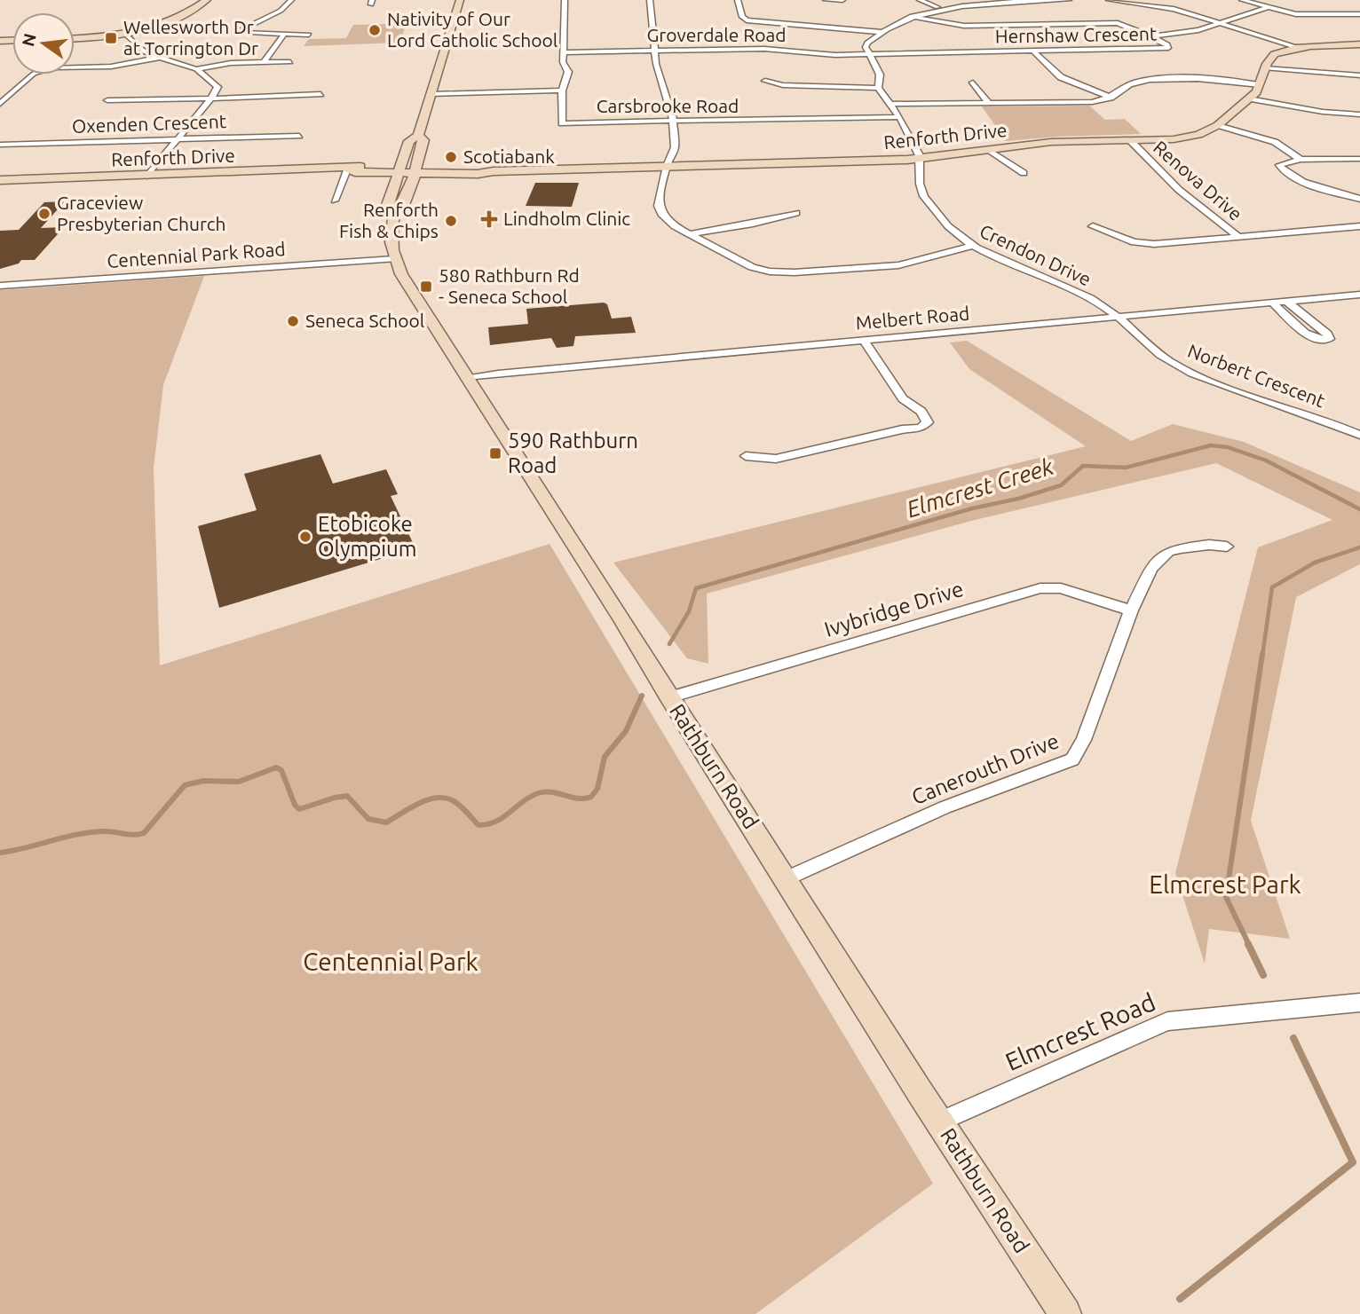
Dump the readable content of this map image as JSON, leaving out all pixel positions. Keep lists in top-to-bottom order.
{
  "streets": {
    "street": [
      "Groverdale Road",
      "Hernshaw Crescent",
      "Carsbrooke Road",
      "Oxenden Crescent",
      "Renforth Drive",
      "Renova Drive",
      "Centennial Park Road",
      "Crendon Drive",
      "Melbert Road",
      "Norbert Crescent",
      "Ivybridge Drive",
      "Rathburn Road",
      "Canerouth Drive",
      "Elmcrest Road"
    ]
  },
  "crossings": [
    ["Groverdale Road", "Hernshaw Crescent"],
    ["Groverdale Road", "Carsbrooke Road"],
    ["Groverdale Road", "Crendon Drive"],
    ["Hernshaw Crescent", "Crendon Drive"],
    ["Carsbrooke Road", "Crendon Drive"],
    ["Renforth Drive", "Renova Drive"],
    ["Renforth Drive", "Crendon Drive"],
    ["Renforth Drive", "Rathburn Road"],
    ["Centennial Park Road", "Rathburn Road"],
    ["Crendon Drive", "Melbert Road"],
    ["Crendon Drive", "Norbert Crescent"],
    ["Melbert Road", "Norbert Crescent"],
    ["Melbert Road", "Rathburn Road"],
    ["Ivybridge Drive", "Rathburn Road"],
    ["Ivybridge Drive", "Canerouth Drive"],
    ["Rathburn Road", "Canerouth Drive"],
    ["Rathburn Road", "Elmcrest Road"]
  ],
  "water": ["Elmcrest Creek"],
  "parks": ["Elmcrest Park", "Centennial Park"],
  "places": {
    "other": [
      "Nativity of Our Lord Catholic School",
      "Scotiabank",
      "Graceview Presbyterian Church",
      "Renforth Fish & Chips",
      "Seneca School",
      "Etobicoke Olympium"
    ],
    "transit": ["Wellesworth Dr at Torrington Dr", "580 Rathburn Rd - Seneca School", "590 Rathburn Road"],
    "health": ["Lindholm Clinic"]
  },
  "north": "left"
}
